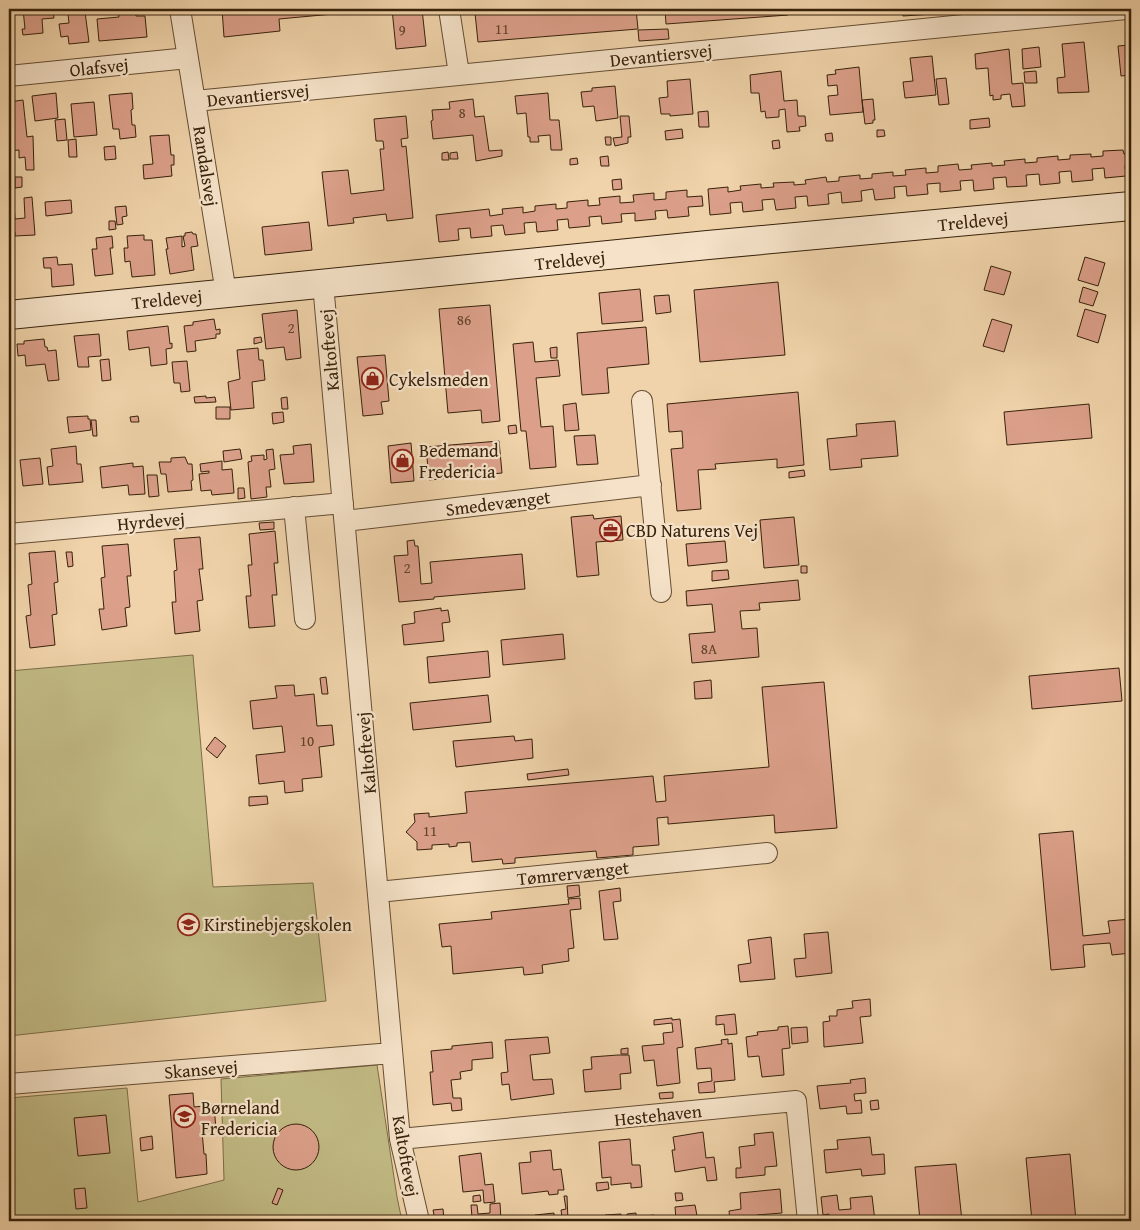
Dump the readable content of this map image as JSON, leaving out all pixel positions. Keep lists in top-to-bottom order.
{
  "streets": {
    "street": [
      "Devantiersvej",
      "Olafsvej",
      "Randalsvej",
      "Treldevej",
      "Kaltoftevej",
      "Smedevænget",
      "Hyrdevej",
      "Tømrervænget",
      "Skansevej",
      "Hestehaven"
    ]
  },
  "crossings": [
    ["Devantiersvej", "Randalsvej"],
    ["Olafsvej", "Randalsvej"],
    ["Randalsvej", "Treldevej"],
    ["Treldevej", "Kaltoftevej"],
    ["Kaltoftevej", "Smedevænget"],
    ["Kaltoftevej", "Hyrdevej"],
    ["Kaltoftevej", "Tømrervænget"],
    ["Kaltoftevej", "Skansevej"],
    ["Kaltoftevej", "Hestehaven"],
    ["Smedevænget", "Hyrdevej"]
  ],
  "places": {
    "shop": ["Cykelsmeden", "Bedemand Fredericia"],
    "office": ["CBD Naturens Vej"],
    "school or university": ["Kirstinebjergskolen", "Børneland Fredericia"]
  },
  "house_numbers": [
    "11",
    "9",
    "8",
    "86",
    "2",
    "2",
    "8A",
    "10",
    "11"
  ]
}
